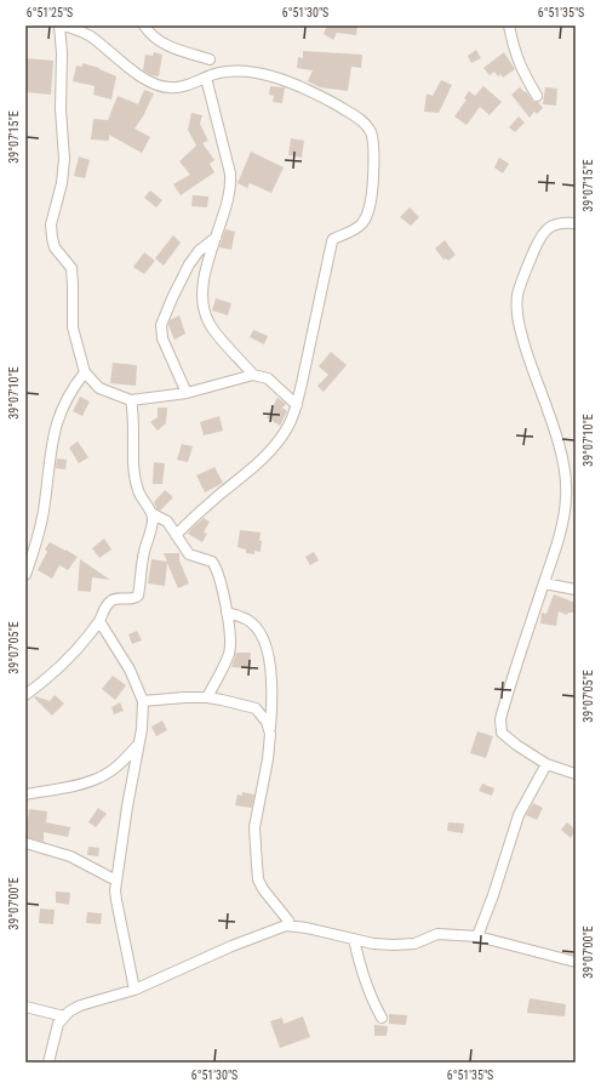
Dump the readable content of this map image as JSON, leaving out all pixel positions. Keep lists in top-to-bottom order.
{
  "coordinates": [
    "6°51'25\"S",
    "6°51'30\"S",
    "6°51'35\"S",
    "39°07'15\"E",
    "39°07'10\"E",
    "39°07'05\"E",
    "39°07'00\"E"
  ]
}
